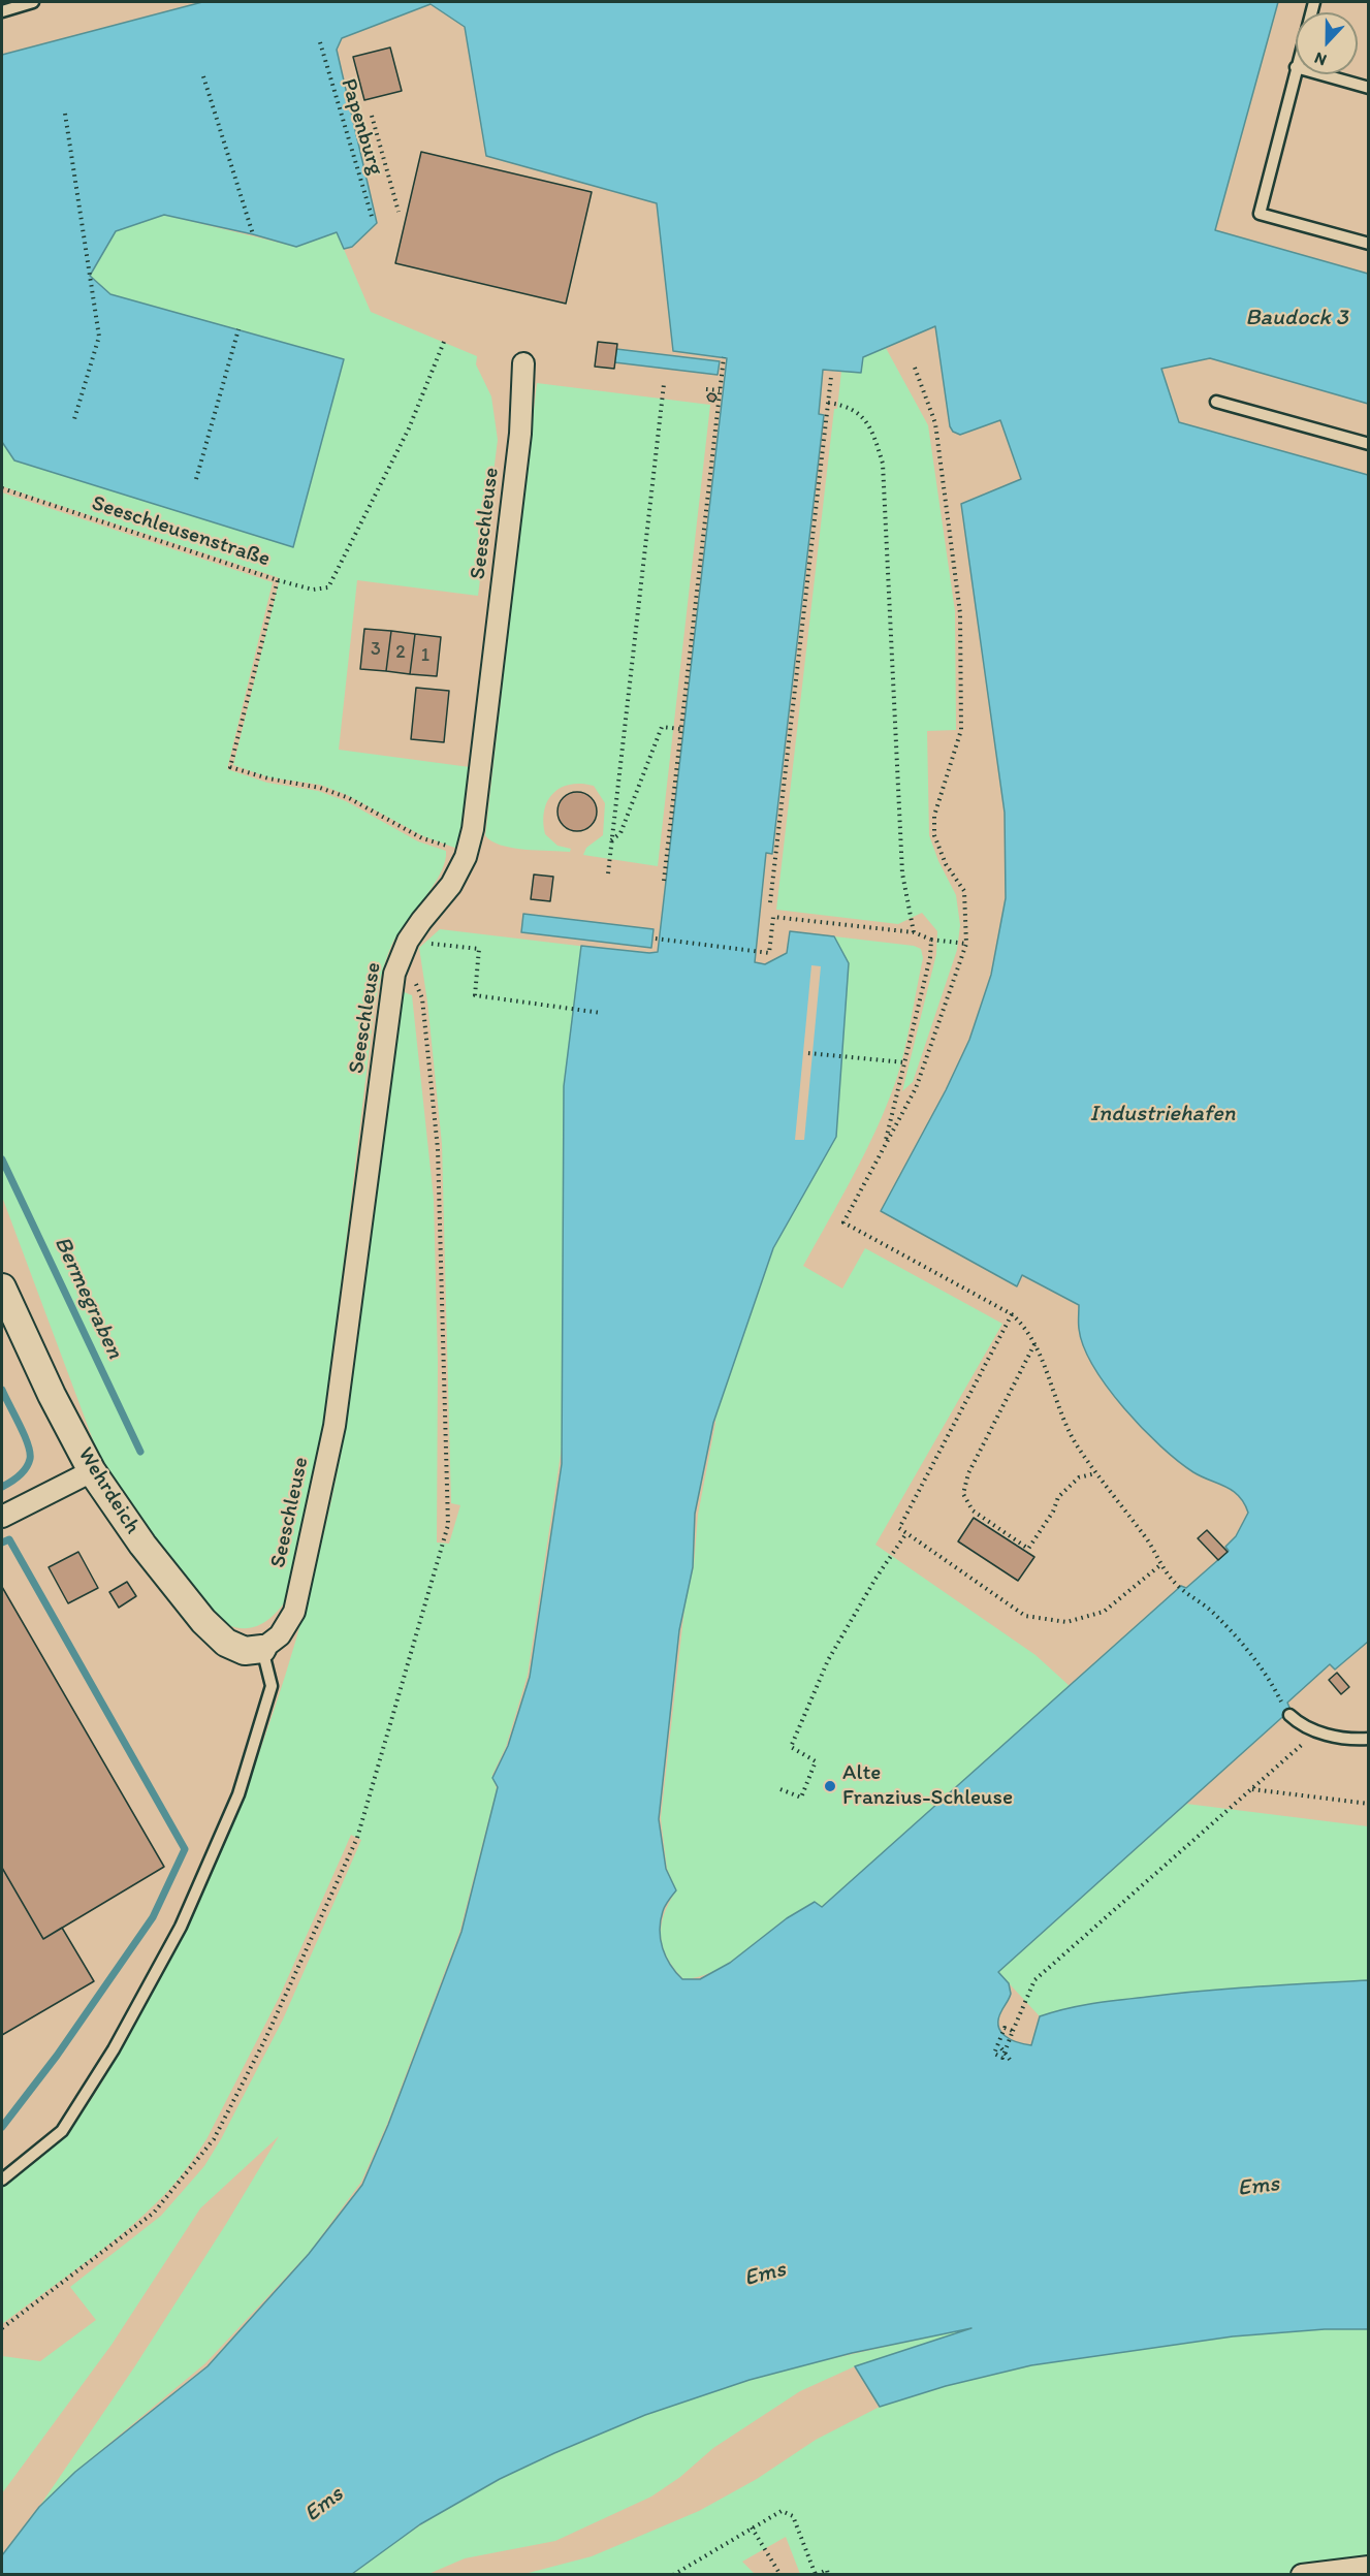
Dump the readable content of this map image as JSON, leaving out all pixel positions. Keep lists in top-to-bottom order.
{
  "streets": {
    "street": ["Seeschleuse", "Wehrdeich"],
    "path": ["Papenburg", "Seeschleusenstraße"]
  },
  "crossings": [
    ["Seeschleuse", "Seeschleusenstraße"],
    ["Seeschleuse", "Wehrdeich"]
  ],
  "water": [
    "Baudock 3",
    "Industriehafen",
    "Bermegraben",
    "Ems"
  ],
  "places": ["Alte Franzius-Schleuse"],
  "house_numbers": ["3", "2", "1"],
  "north": "bottom"
}
